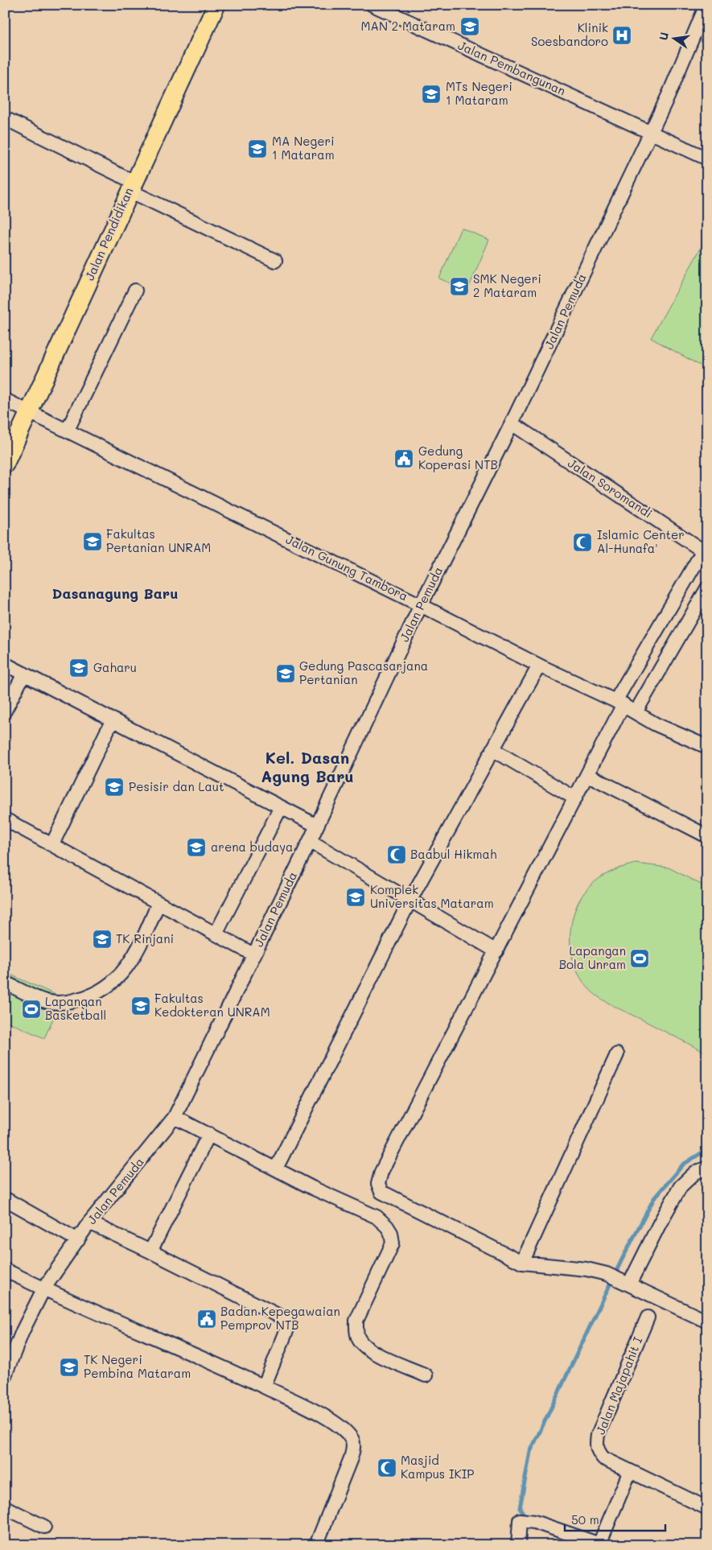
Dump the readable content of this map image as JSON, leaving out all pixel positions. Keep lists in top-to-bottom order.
{
  "streets": {
    "main road": ["Jalan Pendidikan"],
    "street": [
      "Jalan Pembangunan",
      "Jalan Pemuda",
      "Jalan Soromandi",
      "Jalan Gunung Tambora",
      "Jalan Majapahit I"
    ]
  },
  "crossings": [
    ["Jalan Pembangunan", "Jalan Pemuda"],
    ["Jalan Pendidikan", "Jalan Gunung Tambora"],
    ["Jalan Pemuda", "Jalan Soromandi"],
    ["Jalan Pemuda", "Jalan Gunung Tambora"]
  ],
  "districts": ["Dasanagung Baru", "Kel. Dasan Agung Baru"],
  "places": {
    "school or university": [
      "MAN 2 Mataram",
      "MTs Negeri 1 Mataram",
      "MA Negeri 1 Mataram",
      "SMK Negeri 2 Mataram",
      "Fakultas Pertanian UNRAM",
      "Gaharu",
      "Gedung Pascasarjana Pertanian",
      "Pesisir dan Laut",
      "arena budaya",
      "Komplek Universitas Mataram",
      "TK Rinjani",
      "Fakultas Kedokteran UNRAM",
      "TK Negeri Pembina Mataram"
    ],
    "hospital": ["Klinik Soesbandoro"],
    "public building": ["Gedung Koperasi NTB", "Badan Kepegawaian Pemprov NTB"],
    "mosque": ["Islamic Center Al-Hunafa'", "Baabul Hikmah", "Masjid Kampus IKIP"],
    "sports": ["Lapangan Bola Unram", "Lapangan Basketball"]
  },
  "scale_bar": "50 m",
  "north": "left"
}
